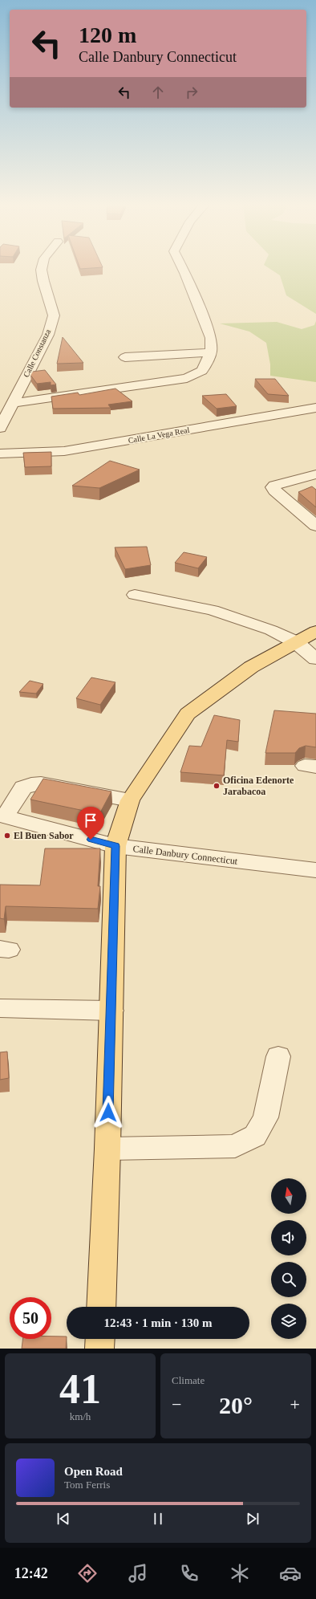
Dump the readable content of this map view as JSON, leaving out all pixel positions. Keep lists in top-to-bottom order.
{
  "streets": {
    "street": ["Calle Constanza", "Calle La Vega Real", "Calle Danbury Connecticut"]
  },
  "places": ["Oficina Edenorte Jarabacoa", "El Buen Sabor"],
  "north": "top",
  "page": {
    "turn": ["120 m", "Calle Danbury Connecticut"],
    "limit": "50",
    "trip": "12:43 · 1 min · 130 m",
    "tile": [
      ["41", "km/h"],
      "Climate"
    ],
    "heat": ["−", "20°", "+"],
    "song": ["Open Road", "Tom Ferris"],
    "tabs": "12:42"
  }
}
